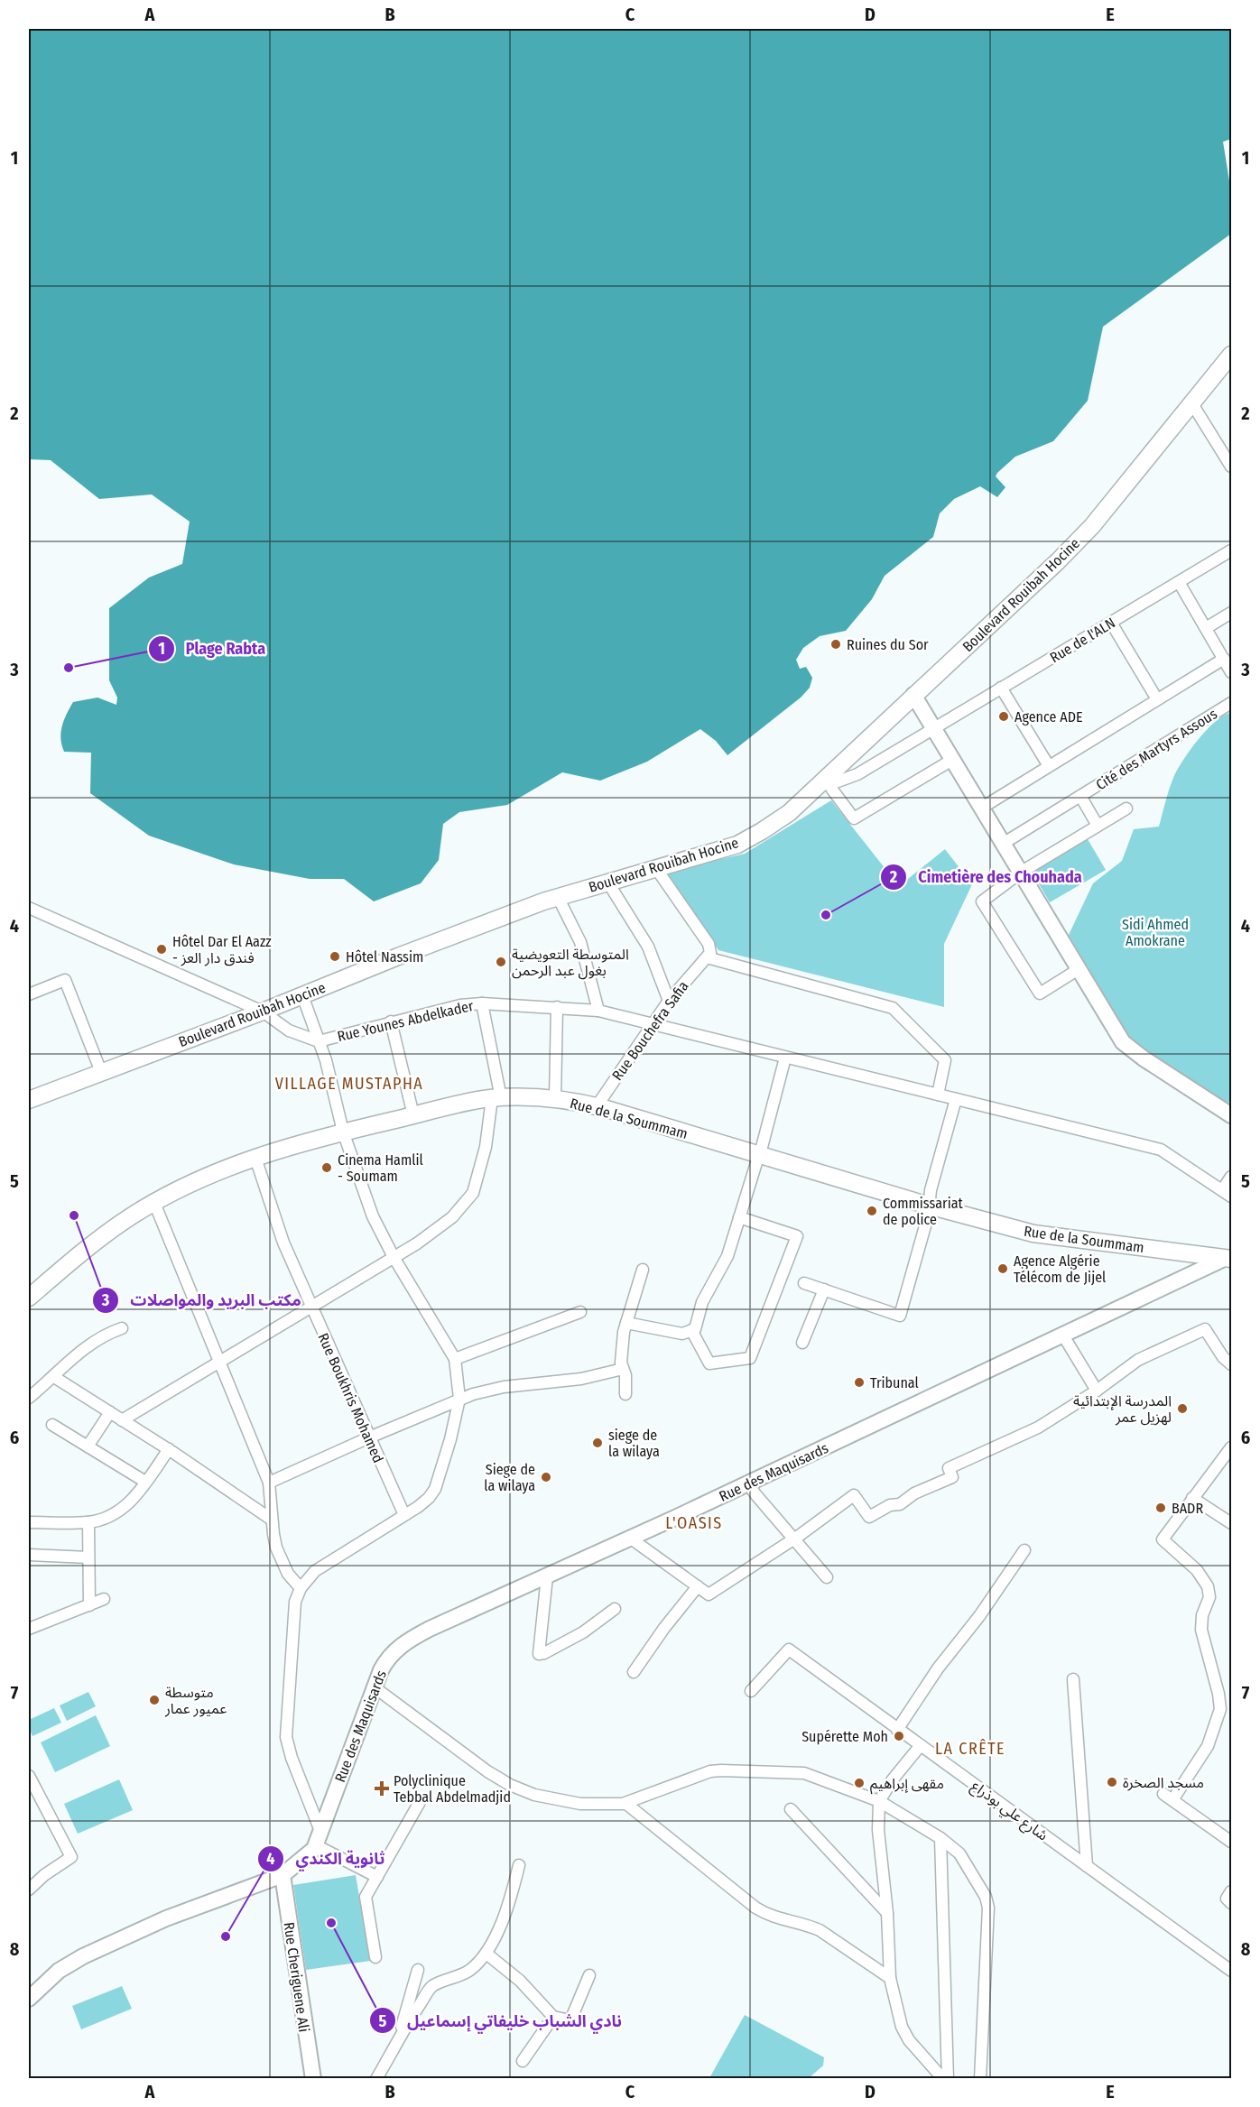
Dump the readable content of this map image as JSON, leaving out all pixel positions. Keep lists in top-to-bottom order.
{
  "streets": {
    "main road": [
      "Boulevard Rouibah Hocine",
      "Rue de la Soummam",
      "Rue des Maquisards",
      "Rue Cheriguene Ali"
    ],
    "street": [
      "Rue de l'ALN",
      "Cité des Martyrs Assous",
      "Rue Younes Abdelkader",
      "Rue Bouchefra Safia",
      "Rue Boukhris Mohamed",
      "شارع علي بوذراع"
    ]
  },
  "crossings": [
    ["Boulevard Rouibah Hocine", "Rue de l'ALN"],
    ["Rue Younes Abdelkader", "Rue Bouchefra Safia"],
    ["Rue Bouchefra Safia", "Rue de la Soummam"],
    ["Rue de la Soummam", "Rue Boukhris Mohamed"],
    ["Rue de la Soummam", "Rue des Maquisards"]
  ],
  "districts": ["VILLAGE MUSTAPHA", "L'OASIS", "LA CRÊTE"],
  "parks": ["Sidi Ahmed Amokrane"],
  "places": {
    "other": [
      "Ruines du Sor",
      "Plage Rabta",
      "Agence ADE",
      "Cimetière des Chouhada",
      "Hôtel Dar El Aazz - فندق دار العز",
      "Hôtel Nassim",
      "المتوسطة التعويضية بغول عبد الرحمن",
      "Cinema Hamlil - Soumam",
      "Commissariat de police",
      "مكتب البريد والمواصلات",
      "Agence Algérie Télécom de Jijel",
      "Tribunal",
      "المدرسة الإبتدائية لهزيل عمر",
      "siege de la wilaya",
      "Siege de la wilaya",
      "BADR",
      "متوسطة عميور عمار",
      "Supérette Moh",
      "مسجد الصخرة",
      "مقهى إبراهيم",
      "نادي الشباب خليفاتي إسماعيل",
      "ثانوية الكندي"
    ],
    "health": ["Polyclinique Tebbal Abdelmadjid"]
  },
  "grid": {
    "columns": [
      "A",
      "B",
      "C",
      "D",
      "E"
    ],
    "rows": [
      "1",
      "2",
      "3",
      "4",
      "5",
      "6",
      "7",
      "8"
    ]
  }
}
